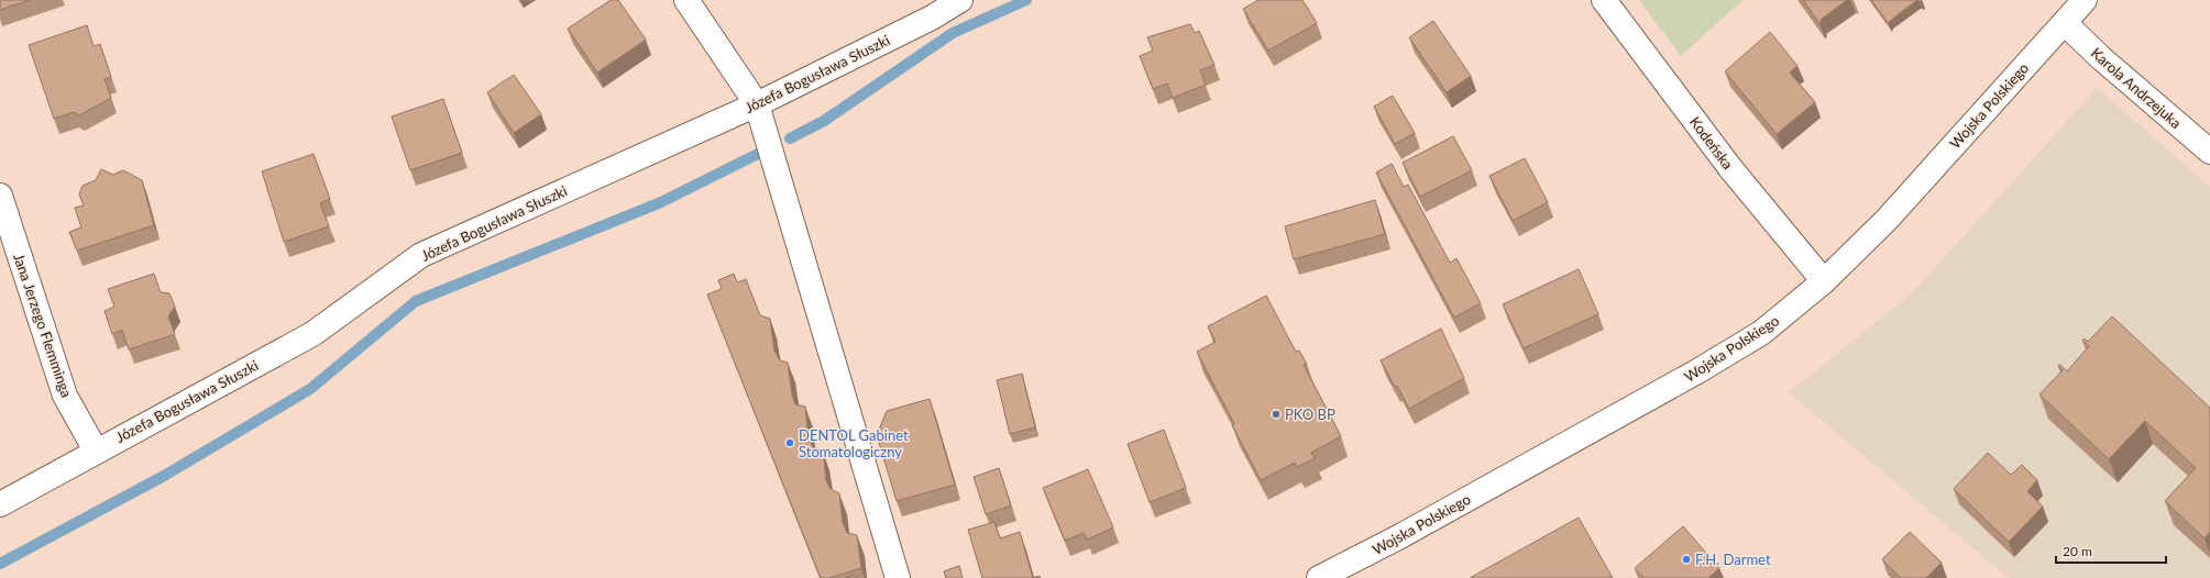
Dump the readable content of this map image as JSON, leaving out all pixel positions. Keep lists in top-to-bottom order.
{
  "streets": {
    "street": [
      "Józefa Bogusława Słuszki",
      "Karola Andrzejuka",
      "Wojska Polskiego",
      "Kodeńska",
      "Jana Jerzego Flemminga"
    ]
  },
  "crossings": [
    ["Józefa Bogusława Słuszki", "Jana Jerzego Flemminga"],
    ["Karola Andrzejuka", "Wojska Polskiego"],
    ["Wojska Polskiego", "Kodeńska"]
  ],
  "places": ["PKO BP", "DENTOL Gabinet Stomatologiczny", "F.H. Darmet"],
  "scale_bar": "20 m"
}
